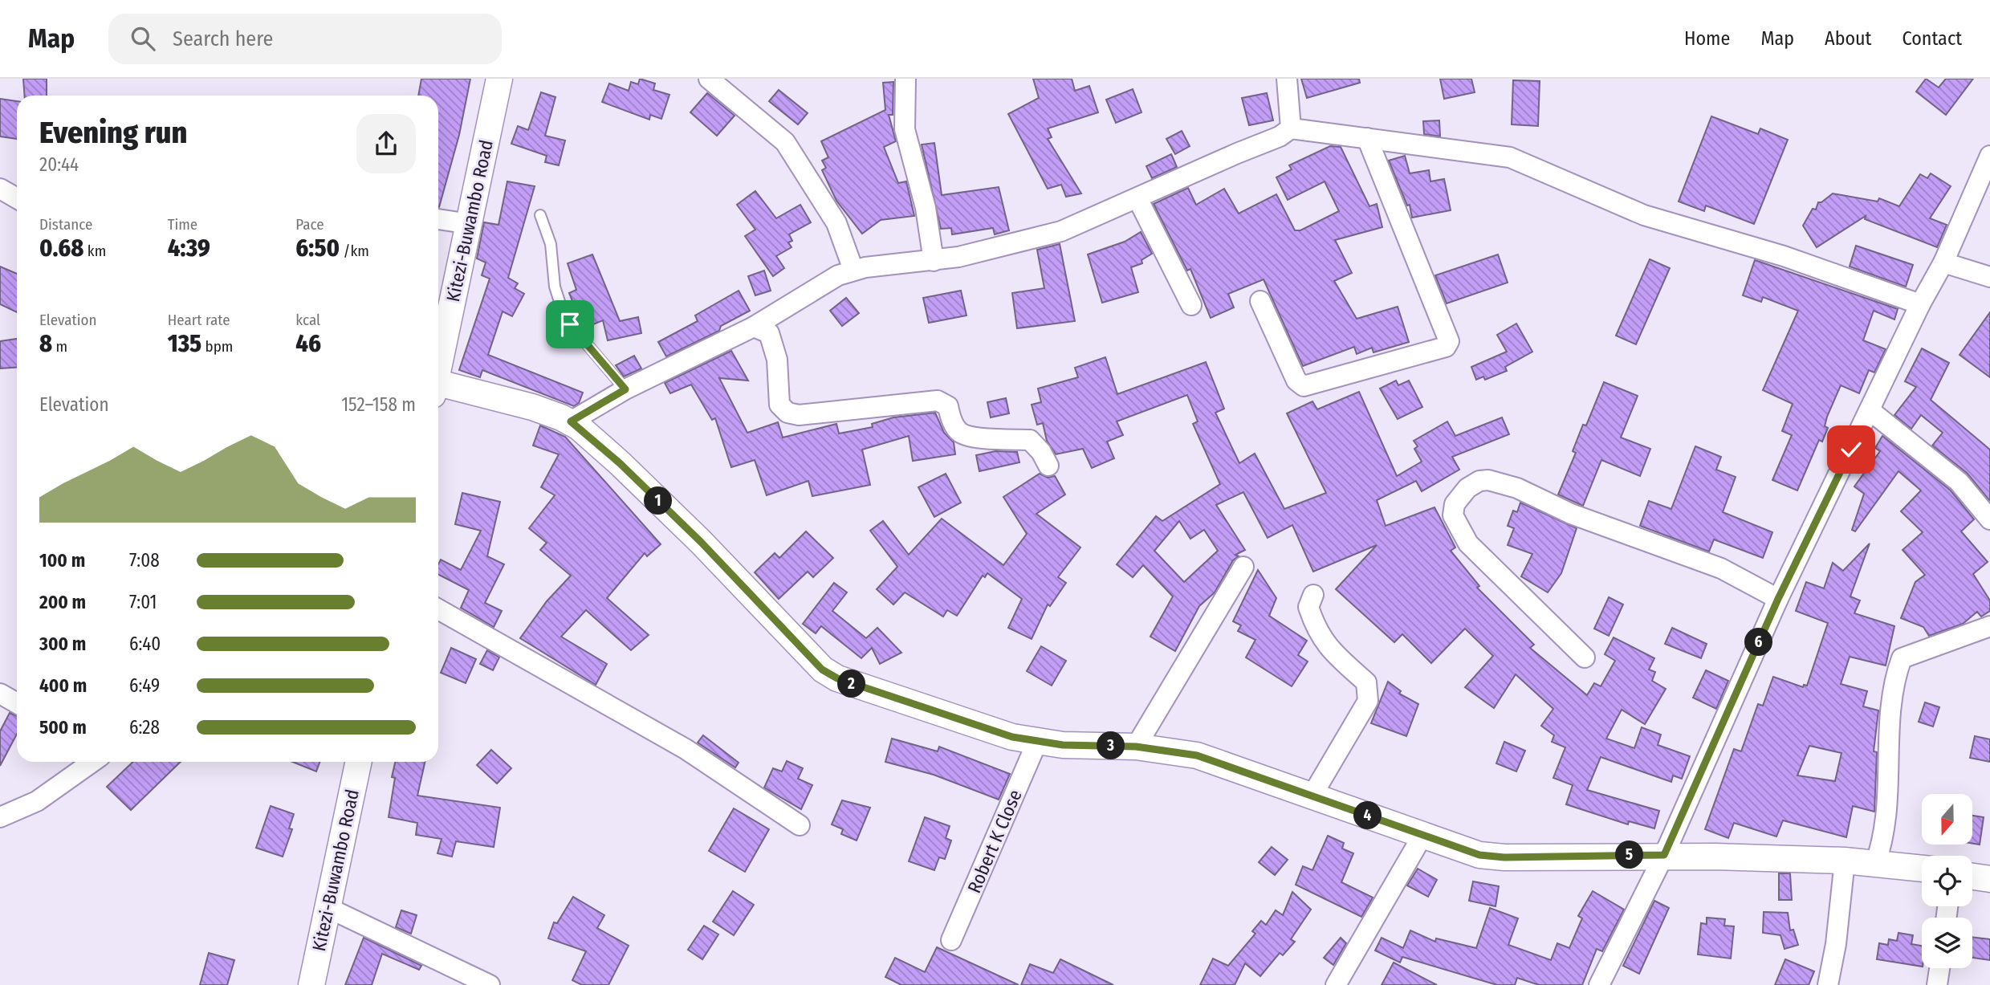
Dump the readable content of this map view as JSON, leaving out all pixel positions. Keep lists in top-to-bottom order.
{
  "streets": {
    "street": ["Kitezi-Buwambo Road", "Robert K Close"]
  },
  "north": "bottom",
  "page": {
    "header": "Map",
    "search": "Search here",
    "nav": [
      "Home",
      "Map",
      "About",
      "Contact"
    ],
    "heading": ["Evening run", "20:44"],
    "stats": [
      ["Distance", "0.68 km"],
      ["Time", "4:39"],
      ["Pace", "6:50 /km"],
      ["Elevation", "8 m"],
      ["Heart rate", "135 bpm"],
      ["kcal", "46"]
    ],
    "chart": ["Elevation", "152–158 m"],
    "pins": [
      "1",
      "6",
      "2",
      "3",
      "4",
      "5"
    ],
    "list": [
      {
        "name": "100 m",
        "note": "7:08"
      },
      {
        "name": "200 m",
        "note": "7:01"
      },
      {
        "name": "300 m",
        "note": "6:40"
      },
      {
        "name": "400 m",
        "note": "6:49"
      },
      {
        "name": "500 m",
        "note": "6:28"
      }
    ]
  }
}
